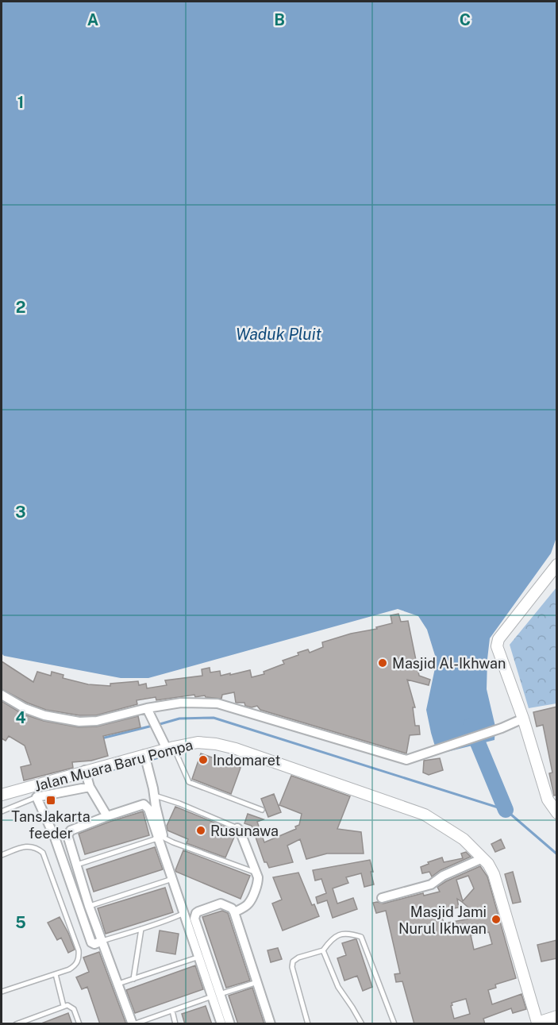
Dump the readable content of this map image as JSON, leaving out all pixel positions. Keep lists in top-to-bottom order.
{
  "streets": {
    "street": ["Jalan Muara Baru Pompa"]
  },
  "water": ["Waduk Pluit"],
  "places": {
    "other": [
      "Masjid Al-Ikhwan",
      "Indomaret",
      "Rusunawa",
      "Masjid Jami Nurul Ikhwan"
    ],
    "transit": ["TansJakarta feeder"]
  },
  "grid": {
    "columns": ["A", "B", "C"],
    "rows": [
      "1",
      "2",
      "3",
      "4",
      "5"
    ]
  }
}
